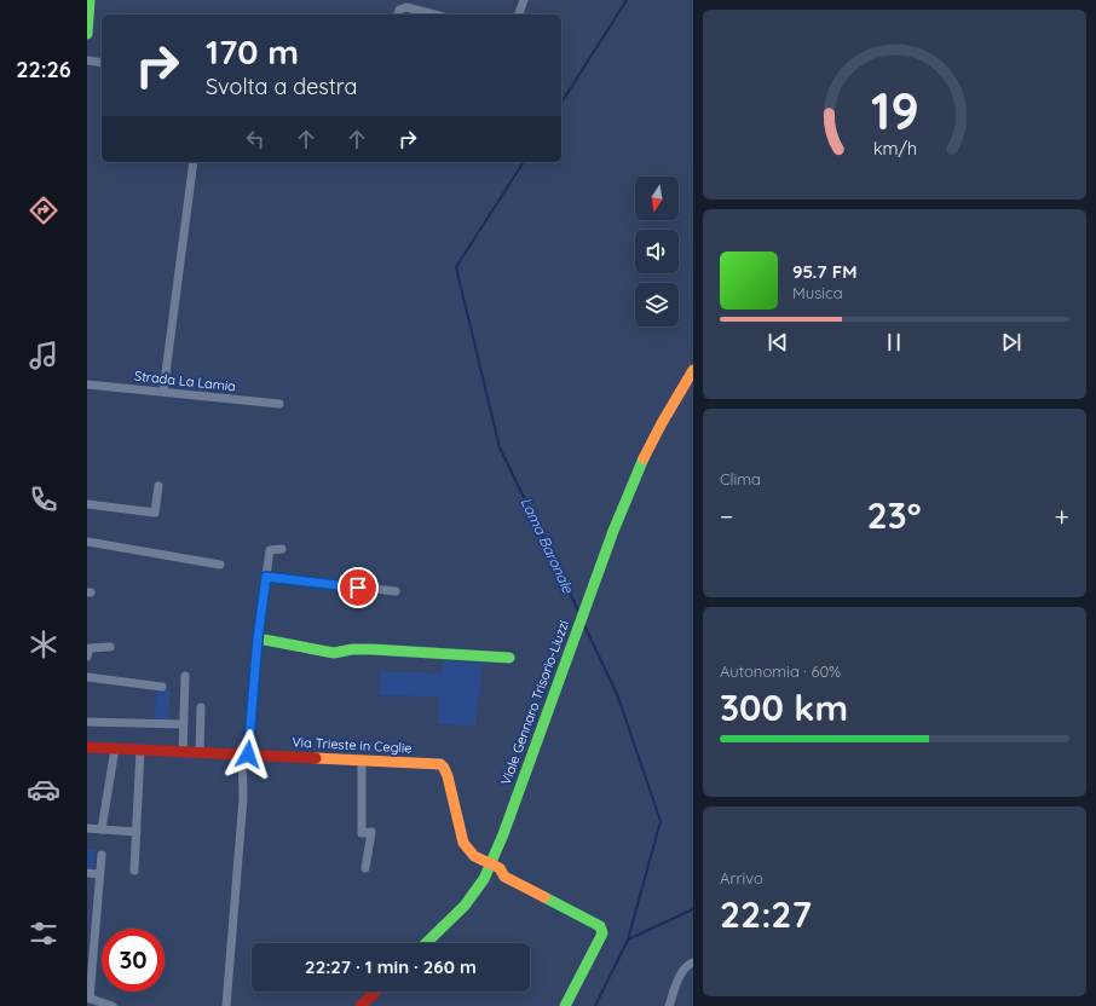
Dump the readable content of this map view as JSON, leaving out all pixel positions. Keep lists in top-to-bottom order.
{
  "streets": {
    "street": ["Strada La Lamia", "Viale Gennaro Trisorio-Liuzzi", "Via Trieste in Ceglie"]
  },
  "crossings": [
    ["Viale Gennaro Trisorio-Liuzzi", "Via Trieste in Ceglie"]
  ],
  "water": ["Lama Baronale"],
  "north": "bottom",
  "page": {
    "tabs": "22:26",
    "turn": ["170 m", "Svolta a destra"],
    "song": ["95.7 FM", "Musica"],
    "tile": [
      "Clima",
      ["Autonomia · 60%", "300 km"],
      ["Arrivo", "22:27"]
    ],
    "heat": ["−", "23°", "+"],
    "limit": "30",
    "trip": "22:27 · 1 min · 260 m",
    "gauge": ["19", "km/h"]
  }
}
